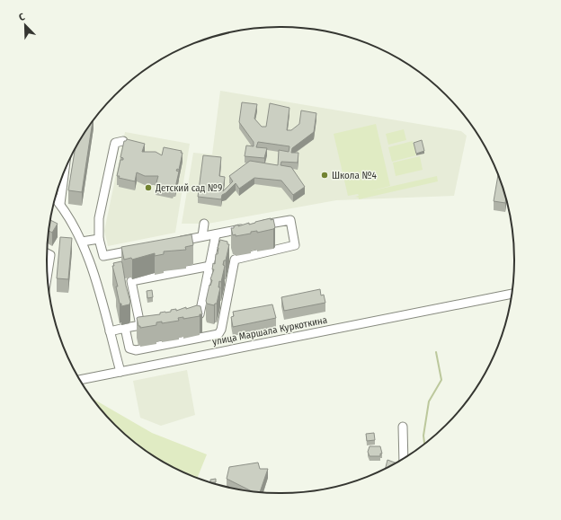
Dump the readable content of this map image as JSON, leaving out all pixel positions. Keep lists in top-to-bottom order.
{
  "streets": {
    "street": ["улица Маршала Куркоткина"]
  },
  "places": ["Школа №4", "Детский сад №9"],
  "north": "top left"
}
